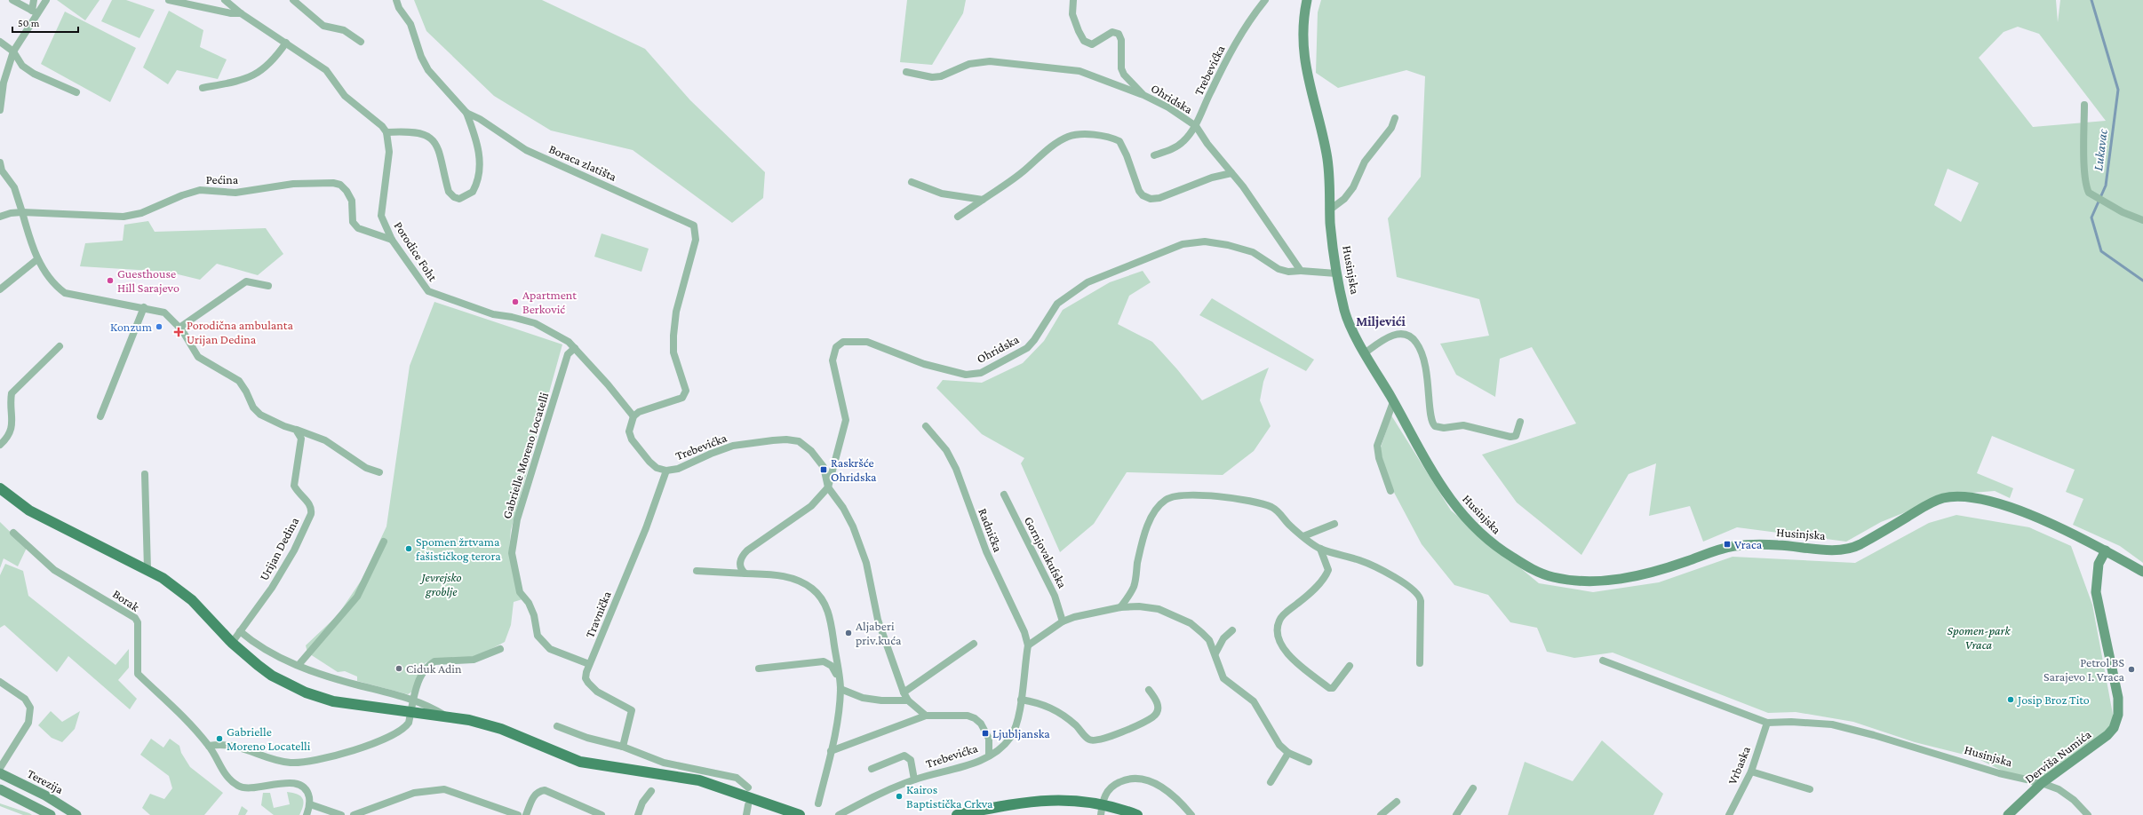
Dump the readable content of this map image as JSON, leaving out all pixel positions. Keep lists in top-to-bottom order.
{
  "streets": {
    "main road": ["Husinjska", "Derviša Numića", "Terezija"],
    "street": [
      "Trebevićka",
      "Ohridska",
      "Boraca zlatišta",
      "Pećina",
      "Porodice Foht",
      "Gabrielle Moreno Locatelli",
      "Radnička",
      "Urijan Dedina",
      "Gornjovakufska",
      "Borak",
      "Travnička",
      "Vrbaska"
    ]
  },
  "crossings": [
    ["Trebevićka", "Ohridska"],
    ["Trebevićka", "Boraca zlatišta"],
    ["Trebevićka", "Porodice Foht"],
    ["Trebevićka", "Travnička"],
    ["Ohridska", "Husinjska"],
    ["Boraca zlatišta", "Porodice Foht"],
    ["Pećina", "Porodice Foht"],
    ["Porodice Foht", "Gabrielle Moreno Locatelli"],
    ["Husinjska", "Derviša Numića"],
    ["Husinjska", "Vrbaska"],
    ["Gabrielle Moreno Locatelli", "Travnička"]
  ],
  "districts": ["Miljevići"],
  "water": ["Lukavac"],
  "parks": ["Jevrejsko groblje", "Spomen-park Vraca"],
  "places": {
    "other": [
      "Guesthouse Hill Sarajevo",
      "Apartment Berković",
      "Konzum",
      "Spomen žrtvama fašističkog terora",
      "Aljaberi priv.kuća",
      "Ciduk Adin",
      "Petrol BS Sarajevo I. Vraca",
      "Josip Broz Tito",
      "Gabrielle Moreno Locatelli",
      "Kairos Baptistička Crkva"
    ],
    "health": ["Porodična ambulanta Urijan Dedina"],
    "transit": ["Raskršće Ohridska", "Vraca", "Ljubljanska"]
  },
  "scale_bar": "50 m"
}
